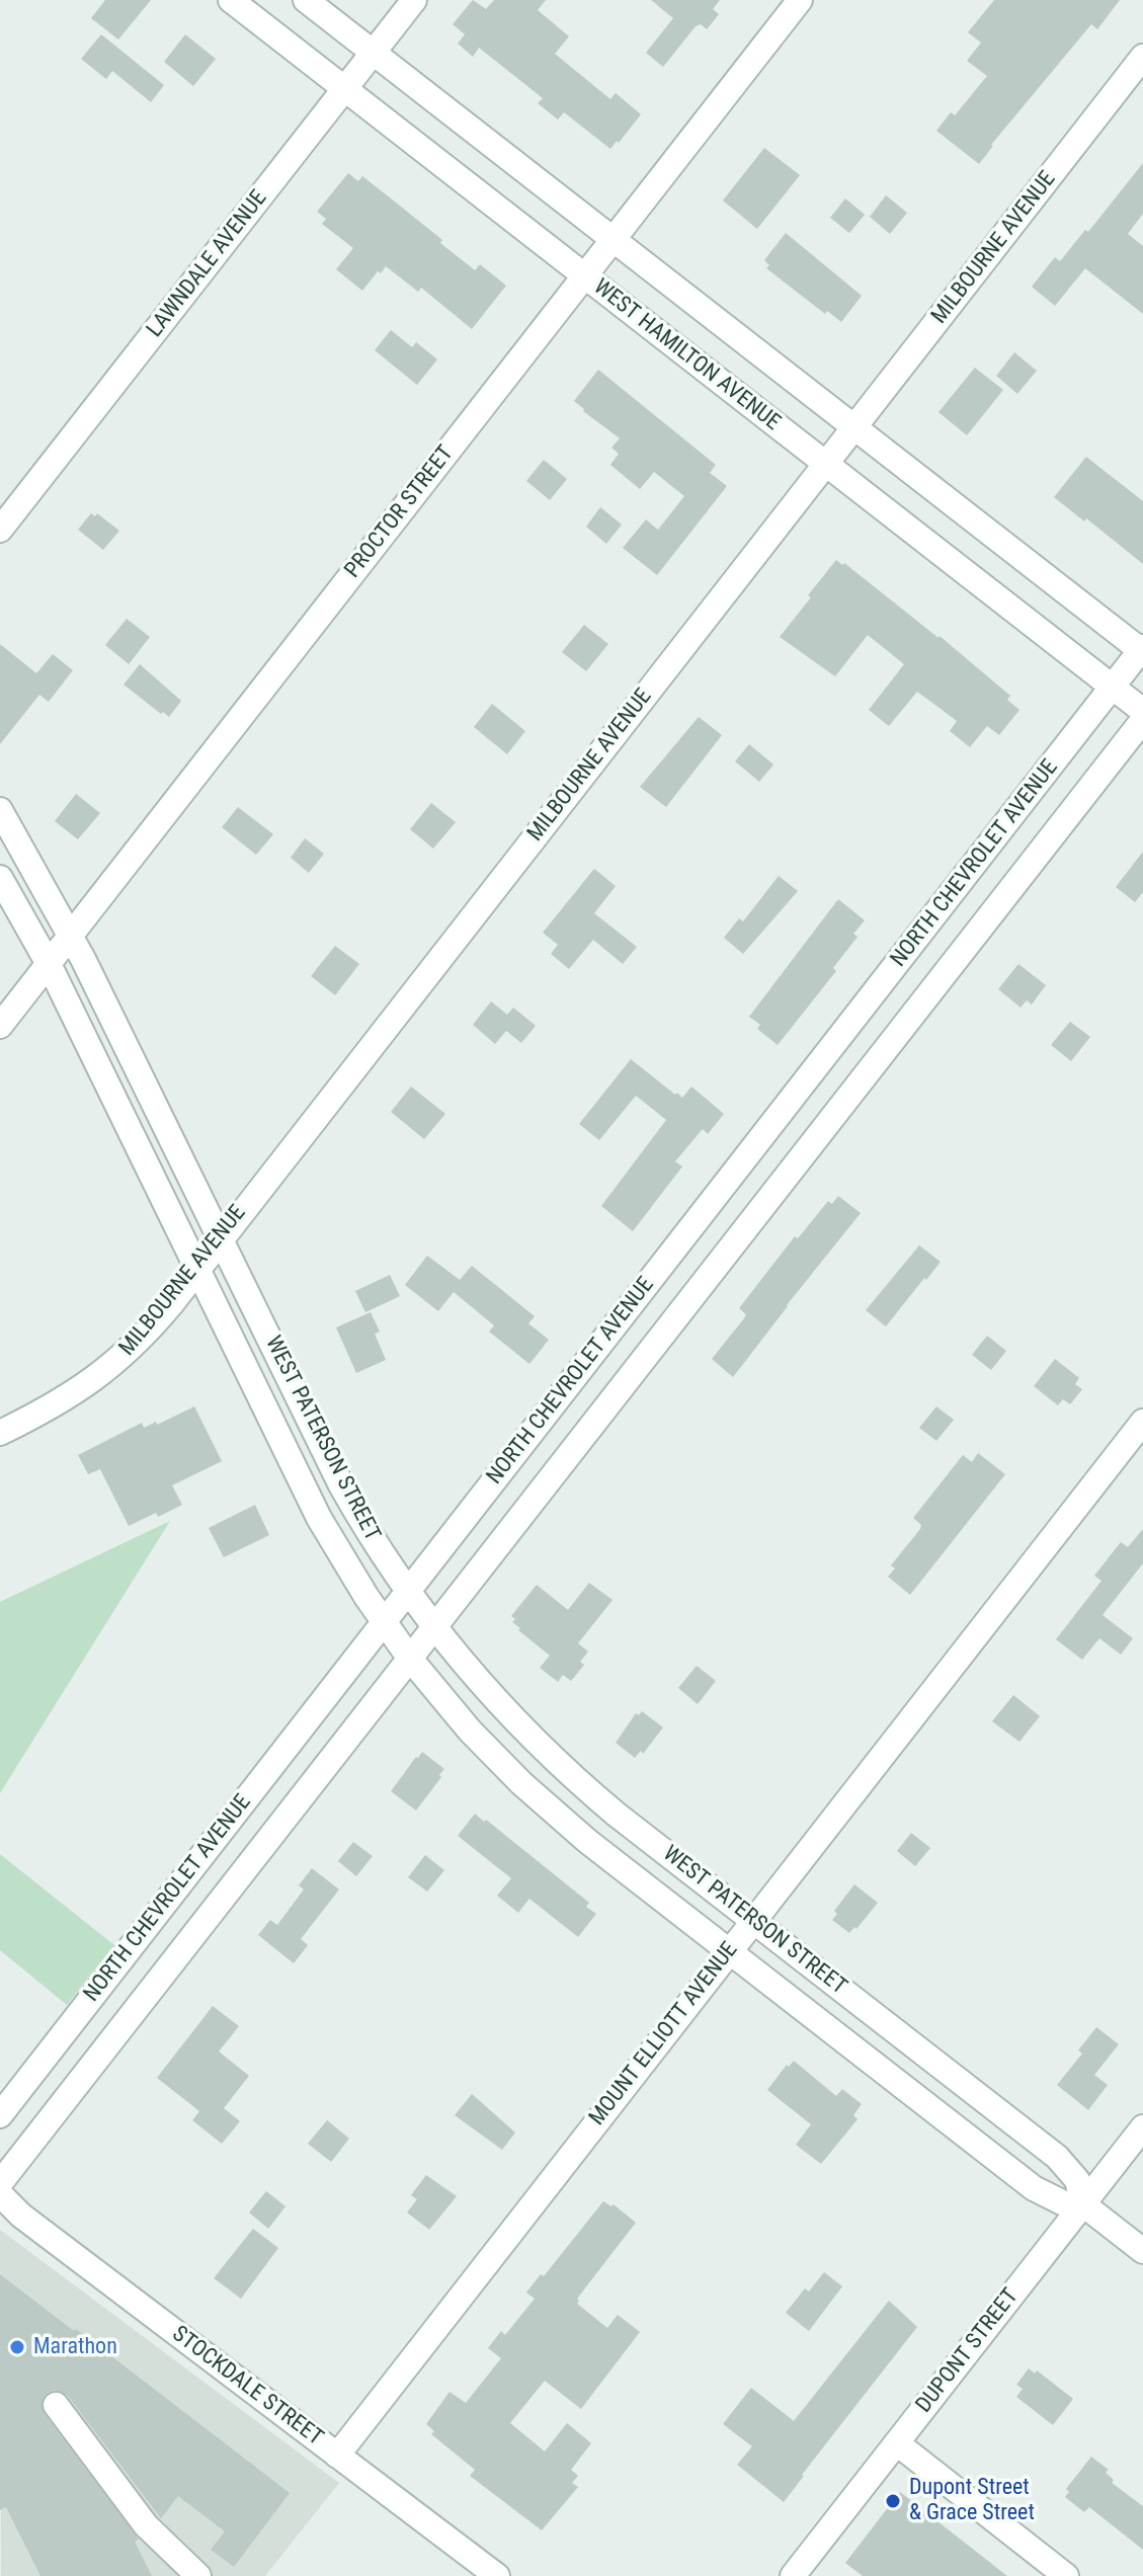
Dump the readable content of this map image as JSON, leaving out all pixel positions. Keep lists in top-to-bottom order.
{
  "streets": {
    "street": [
      "MILBOURNE AVENUE",
      "LAWNDALE AVENUE",
      "WEST HAMILTON AVENUE",
      "PROCTOR STREET",
      "NORTH CHEVROLET AVENUE",
      "WEST PATERSON STREET",
      "MOUNT ELLIOTT AVENUE",
      "DUPONT STREET",
      "STOCKDALE STREET"
    ]
  },
  "crossings": [
    ["MILBOURNE AVENUE", "WEST HAMILTON AVENUE"],
    ["MILBOURNE AVENUE", "WEST PATERSON STREET"],
    ["LAWNDALE AVENUE", "WEST HAMILTON AVENUE"],
    ["WEST HAMILTON AVENUE", "PROCTOR STREET"],
    ["WEST HAMILTON AVENUE", "NORTH CHEVROLET AVENUE"],
    ["PROCTOR STREET", "WEST PATERSON STREET"],
    ["NORTH CHEVROLET AVENUE", "WEST PATERSON STREET"],
    ["WEST PATERSON STREET", "MOUNT ELLIOTT AVENUE"],
    ["WEST PATERSON STREET", "DUPONT STREET"],
    ["MOUNT ELLIOTT AVENUE", "STOCKDALE STREET"]
  ],
  "places": ["Marathon", "Dupont Street & Grace Street"]
}
